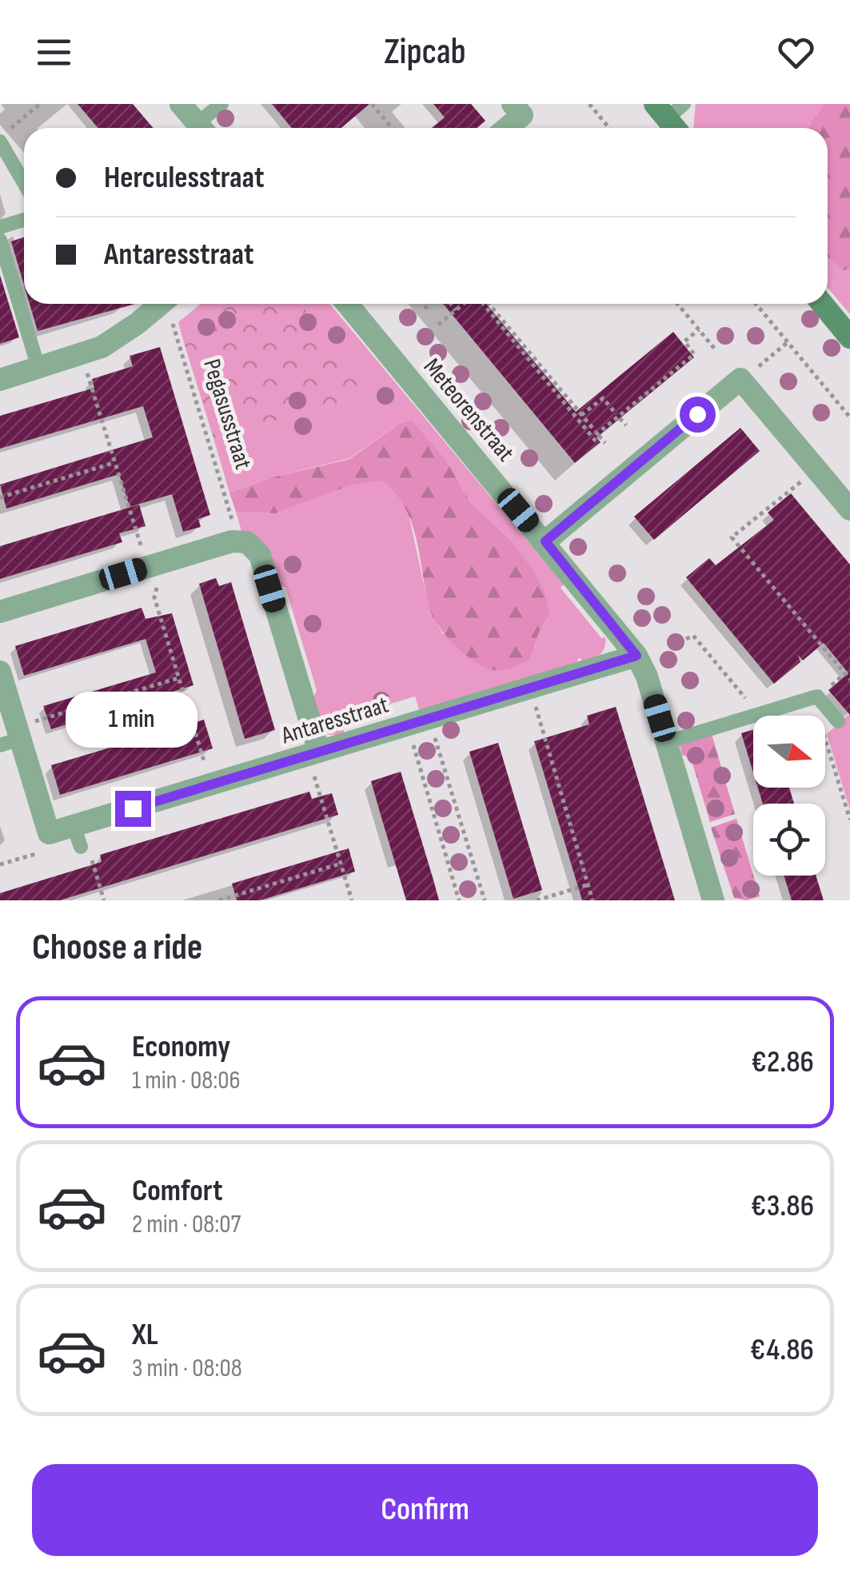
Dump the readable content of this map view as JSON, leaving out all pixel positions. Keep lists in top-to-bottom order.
{
  "streets": {
    "street": ["Meteorenstraat", "Antaresstraat"],
    "path": ["Pegasusstraat"]
  },
  "crossings": [
    ["Meteorenstraat", "Antaresstraat"]
  ],
  "north": "right",
  "page": {
    "header": "Zipcab",
    "banner": ["Herculesstraat", "Antaresstraat"],
    "bubble": "1 min",
    "heading": "Choose a ride",
    "list": [
      {
        "name": "Economy",
        "note": "1 min · 08:06",
        "value": "€2.86"
      },
      {
        "name": "Comfort",
        "note": "2 min · 08:07",
        "value": "€3.86"
      },
      {
        "name": "XL",
        "note": "3 min · 08:08",
        "value": "€4.86"
      }
    ],
    "buttons": "Confirm"
  }
}
